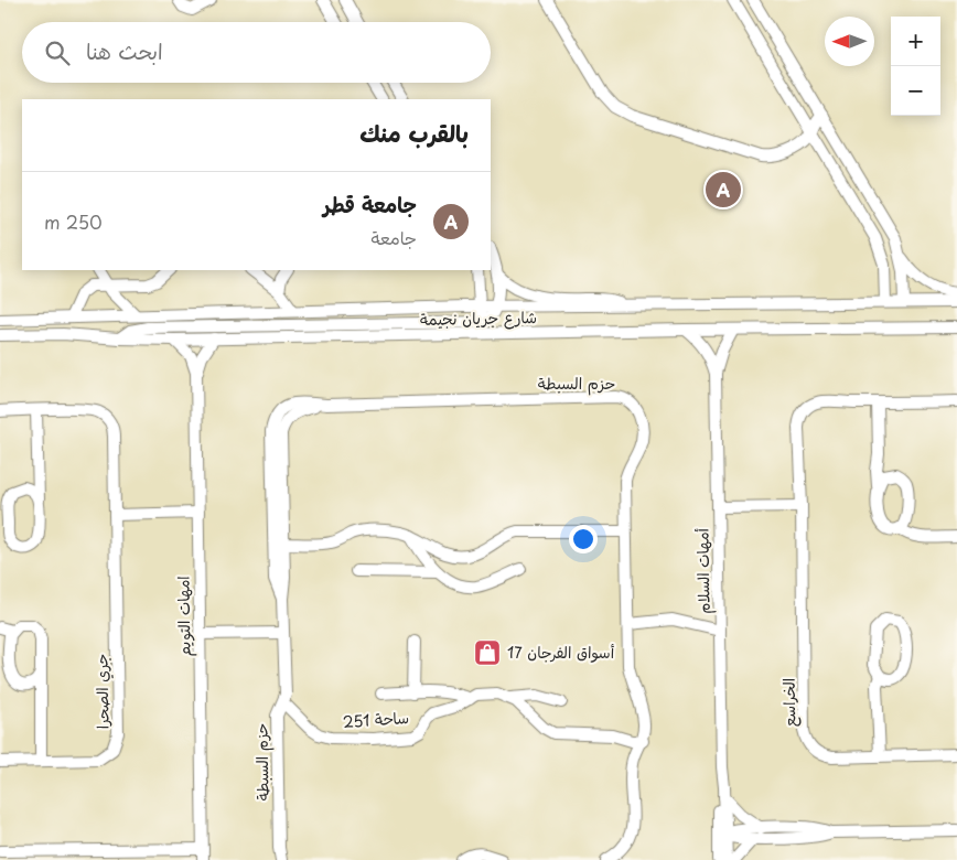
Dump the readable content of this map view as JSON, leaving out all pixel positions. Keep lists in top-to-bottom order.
{
  "streets": {
    "street": [
      "شارع جريان نجيمة",
      "حزم السبطة",
      "أمهات السلام",
      "امهات التويم",
      "جري الصحرا",
      "الخراسع",
      "ساحة 251"
    ]
  },
  "crossings": [
    ["شارع جريان نجيمة", "أمهات السلام"],
    ["شارع جريان نجيمة", "امهات التويم"],
    ["حزم السبطة", "ساحة 251"]
  ],
  "places": {
    "shop": ["أسواق الفرجان 17"]
  },
  "north": "left",
  "page": {
    "map_buttons": ["+", "−"],
    "search": "ابحث هنا",
    "heading": "بالقرب منك",
    "pins": "A",
    "list": [
      {
        "mark": "A",
        "name": "جامعة قطر",
        "note": "جامعة",
        "value": "250 m"
      }
    ]
  }
}
